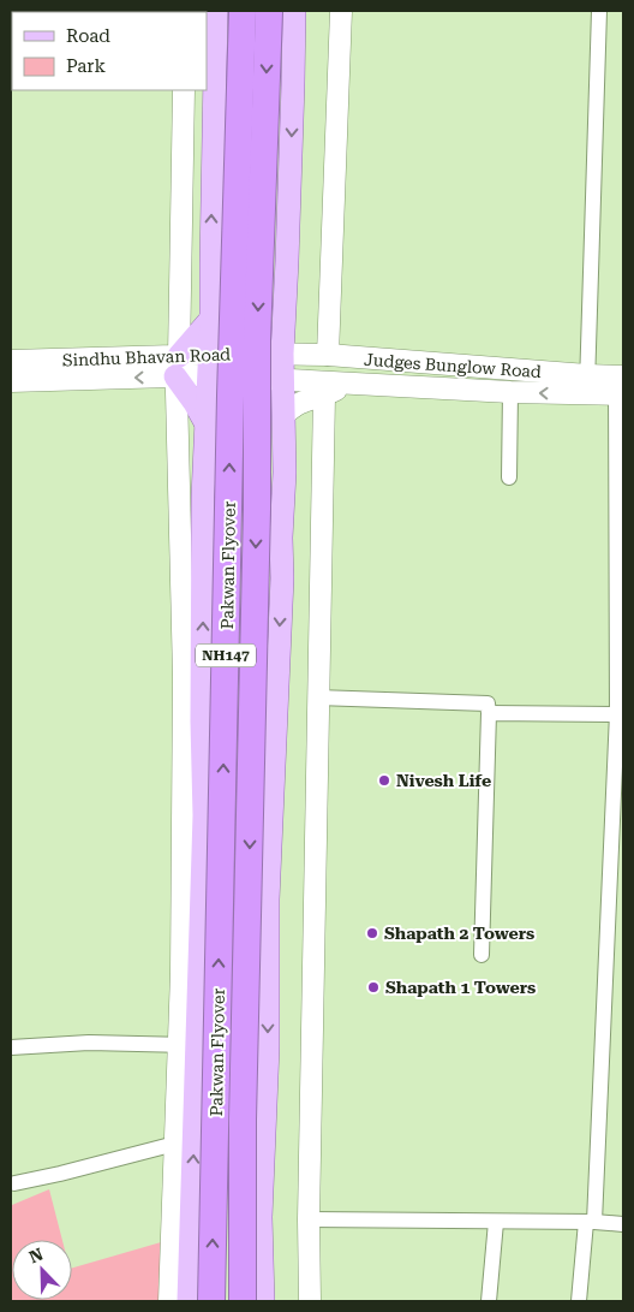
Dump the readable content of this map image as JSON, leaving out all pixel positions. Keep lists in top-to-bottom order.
{
  "streets": {
    "highway": ["Pakwan Flyover", "NH147"],
    "street": ["Sindhu Bhavan Road", "Judges Bunglow Road"]
  },
  "crossings": [
    ["Sindhu Bhavan Road", "Judges Bunglow Road"]
  ],
  "places": ["Nivesh Life", "Shapath 2 Towers", "Shapath 1 Towers"],
  "legend": ["Road", "Park"],
  "north": "top left"
}
